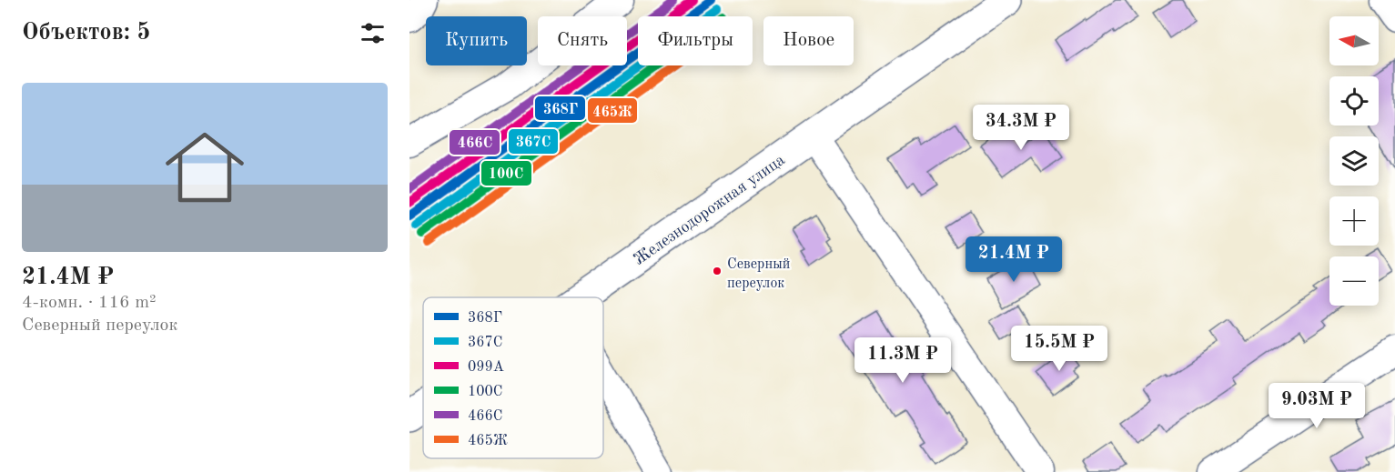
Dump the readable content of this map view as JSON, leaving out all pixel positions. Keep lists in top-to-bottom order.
{
  "streets": {
    "main road": ["Железнодорожная улица"]
  },
  "places": ["Северный переулок"],
  "lines": [
    "transit line 368Г",
    "transit line 099А",
    "transit line 466С",
    "transit line 367С",
    "transit line 100C",
    "transit line 465Ж"
  ],
  "legend": [
    "368Г",
    "367С",
    "099А",
    "100C",
    "466С",
    "465Ж"
  ],
  "north": "left",
  "page": {
    "heading": "Объектов: 5",
    "map_buttons": ["+", "−"],
    "chip": [
      "Купить",
      "Снять",
      "Фильтры",
      "Новое"
    ],
    "list": [
      {
        "name": "21.4M ₽",
        "note": "4-комн. · 116 m² · Северный переулок"
      }
    ],
    "price": [
      "34.3M ₽",
      "21.4M ₽",
      "15.5M ₽",
      "11.3M ₽",
      "9.03M ₽"
    ]
  }
}
